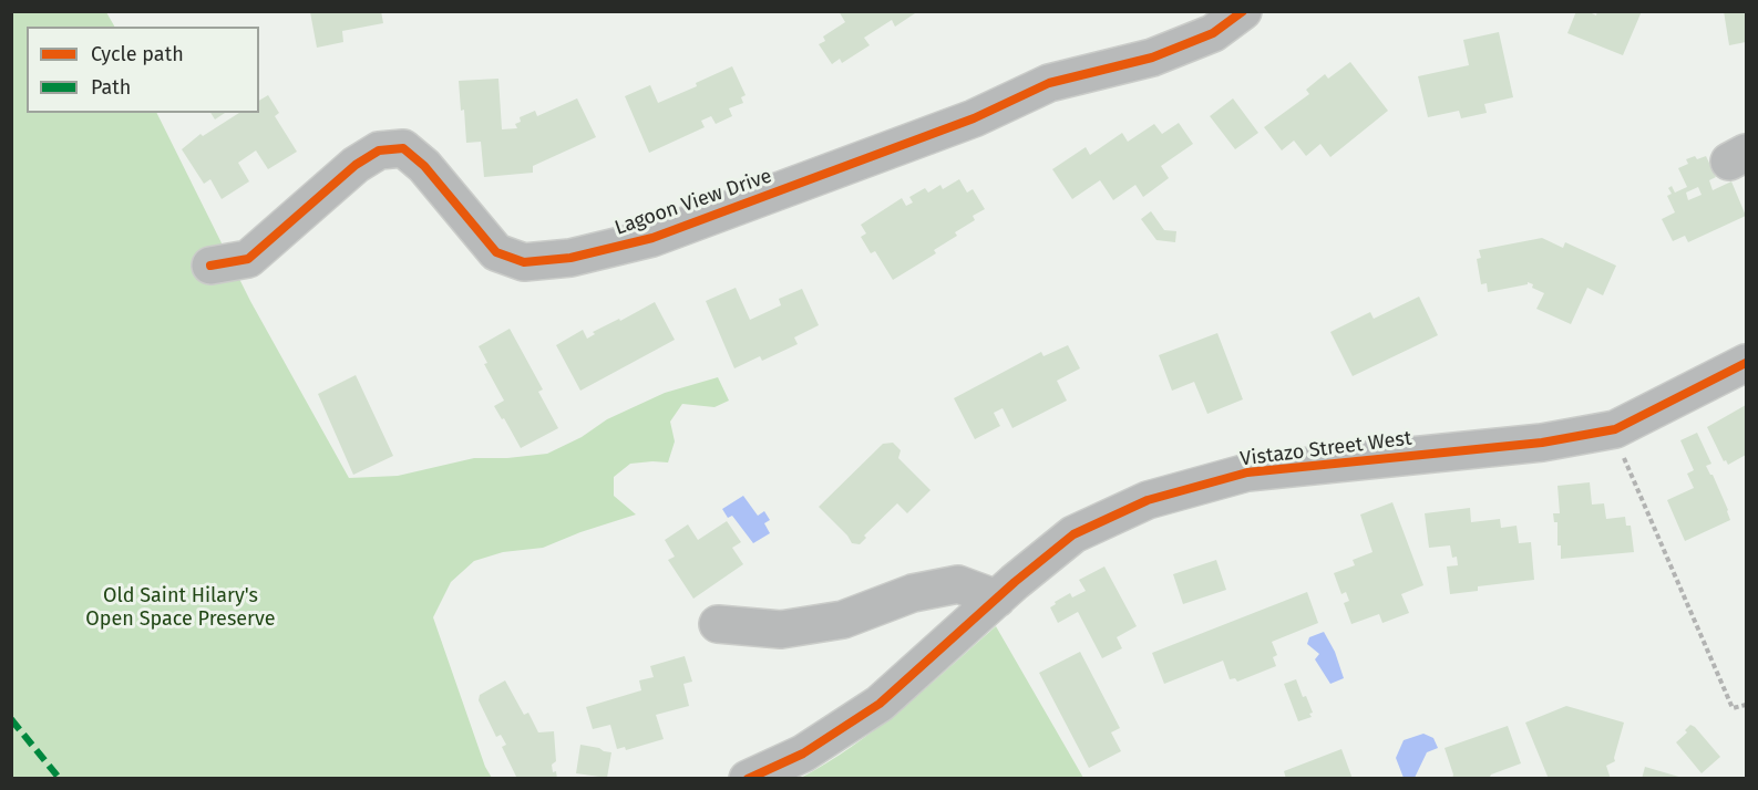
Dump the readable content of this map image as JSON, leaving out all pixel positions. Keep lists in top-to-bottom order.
{
  "streets": {
    "street": ["Lagoon View Drive", "Vistazo Street West"]
  },
  "parks": ["Old Saint Hilary's Open Space Preserve"],
  "legend": ["Cycle path", "Path"]
}
